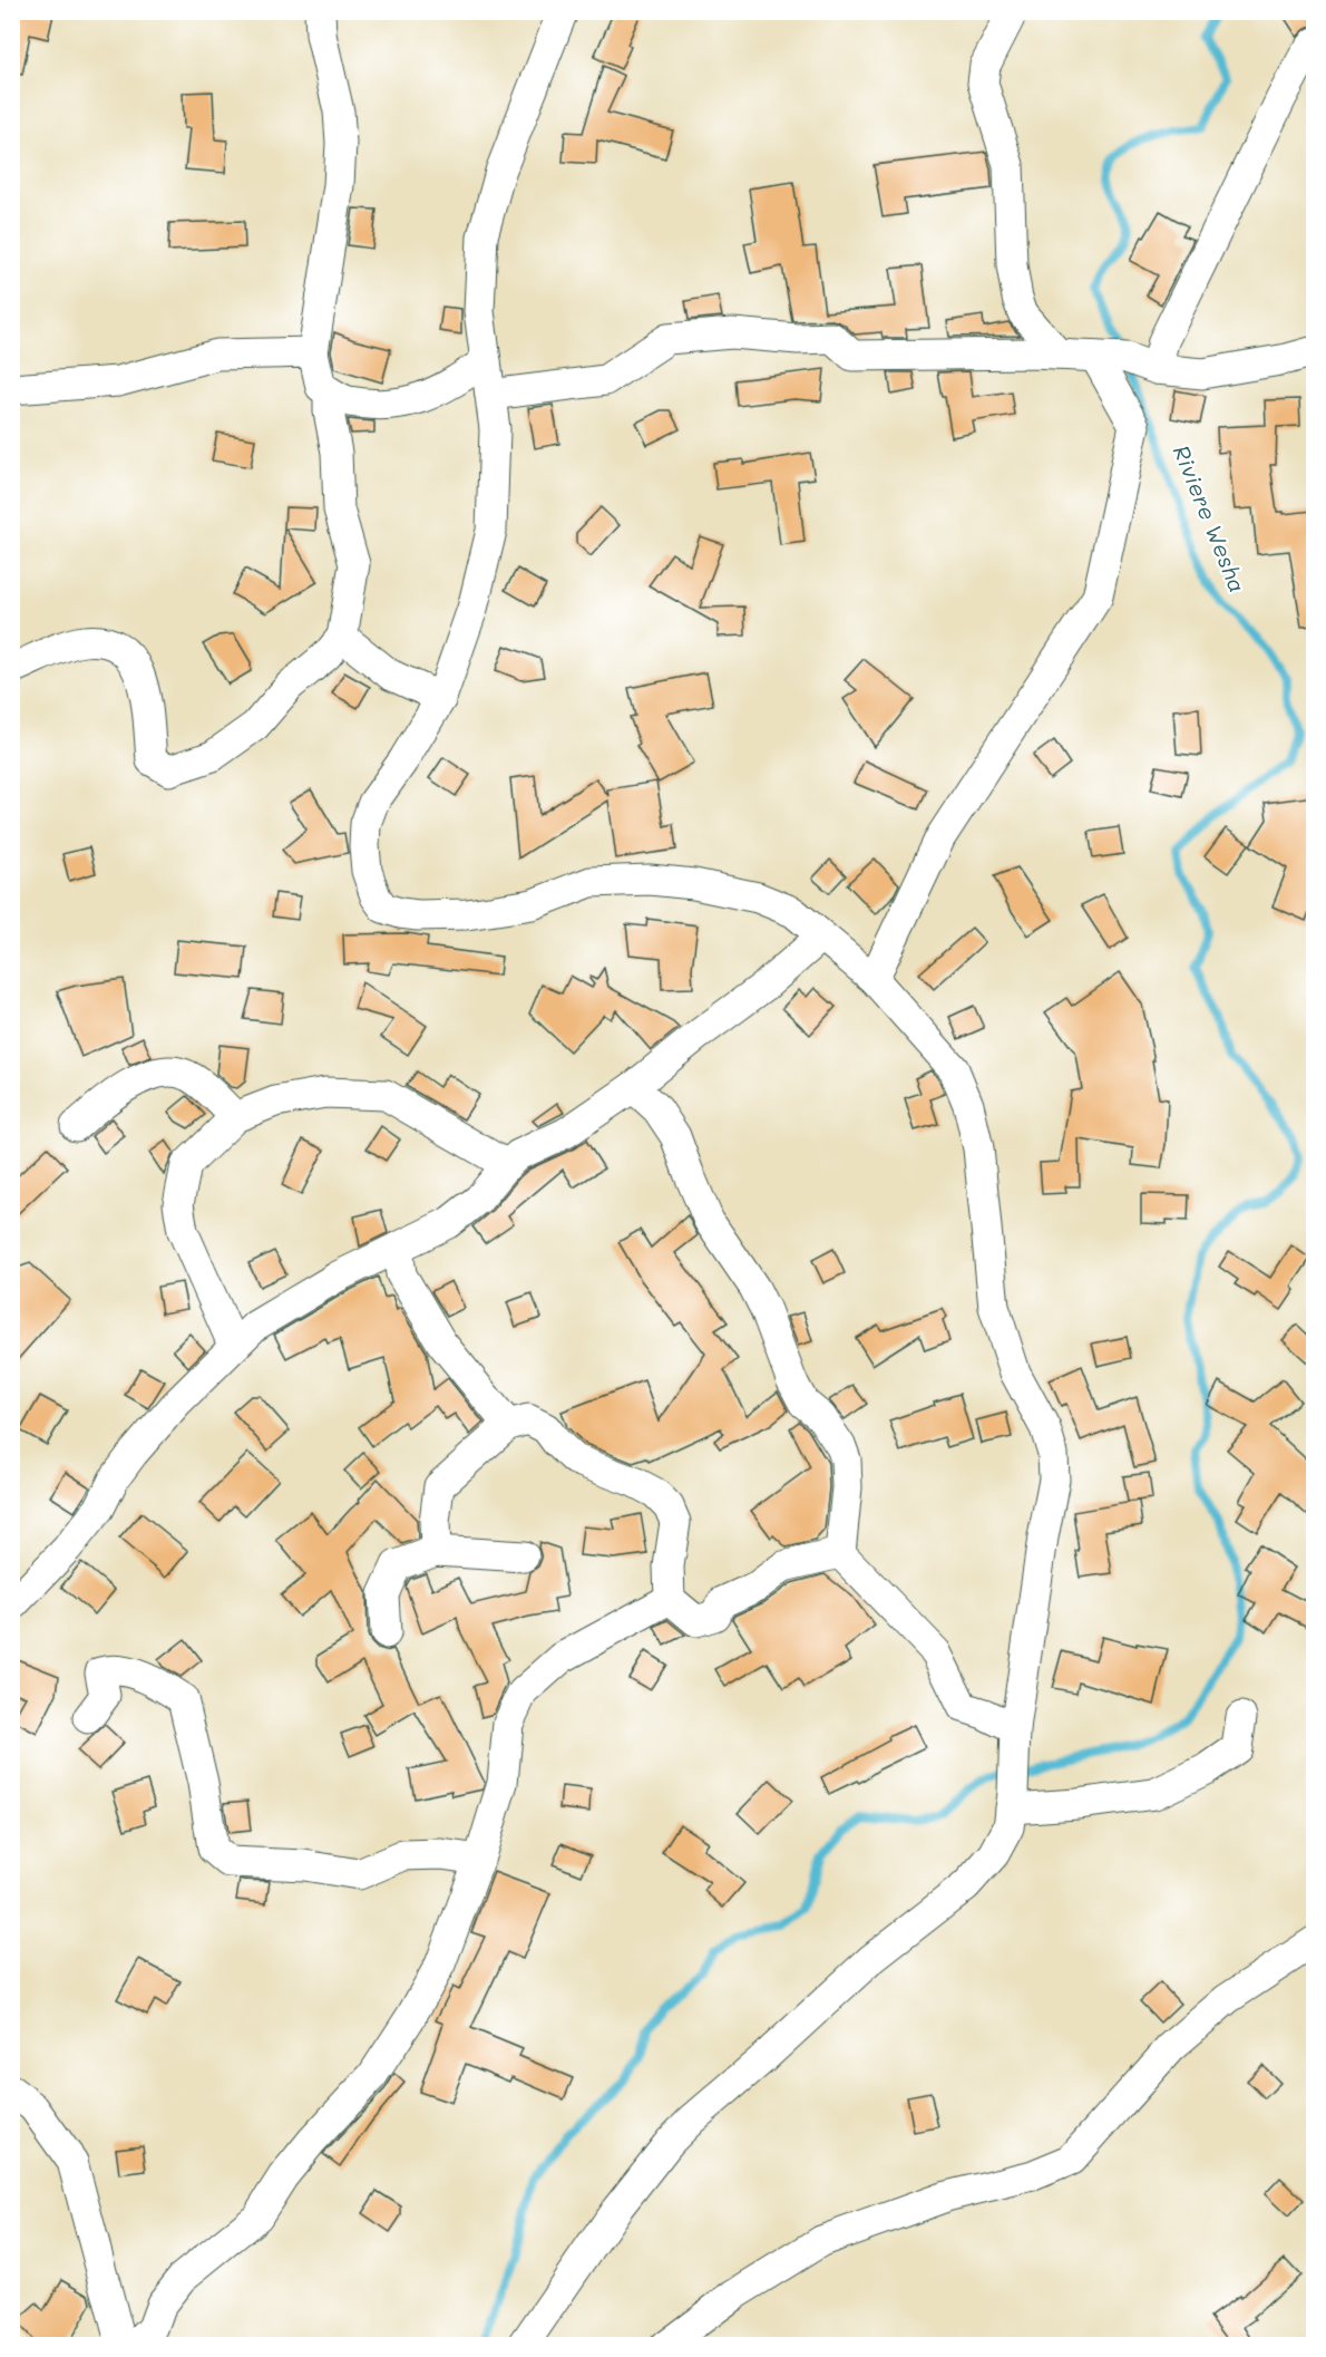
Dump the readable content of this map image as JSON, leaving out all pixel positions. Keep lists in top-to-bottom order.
{
  "water": ["Riviere Wesha"]
}
